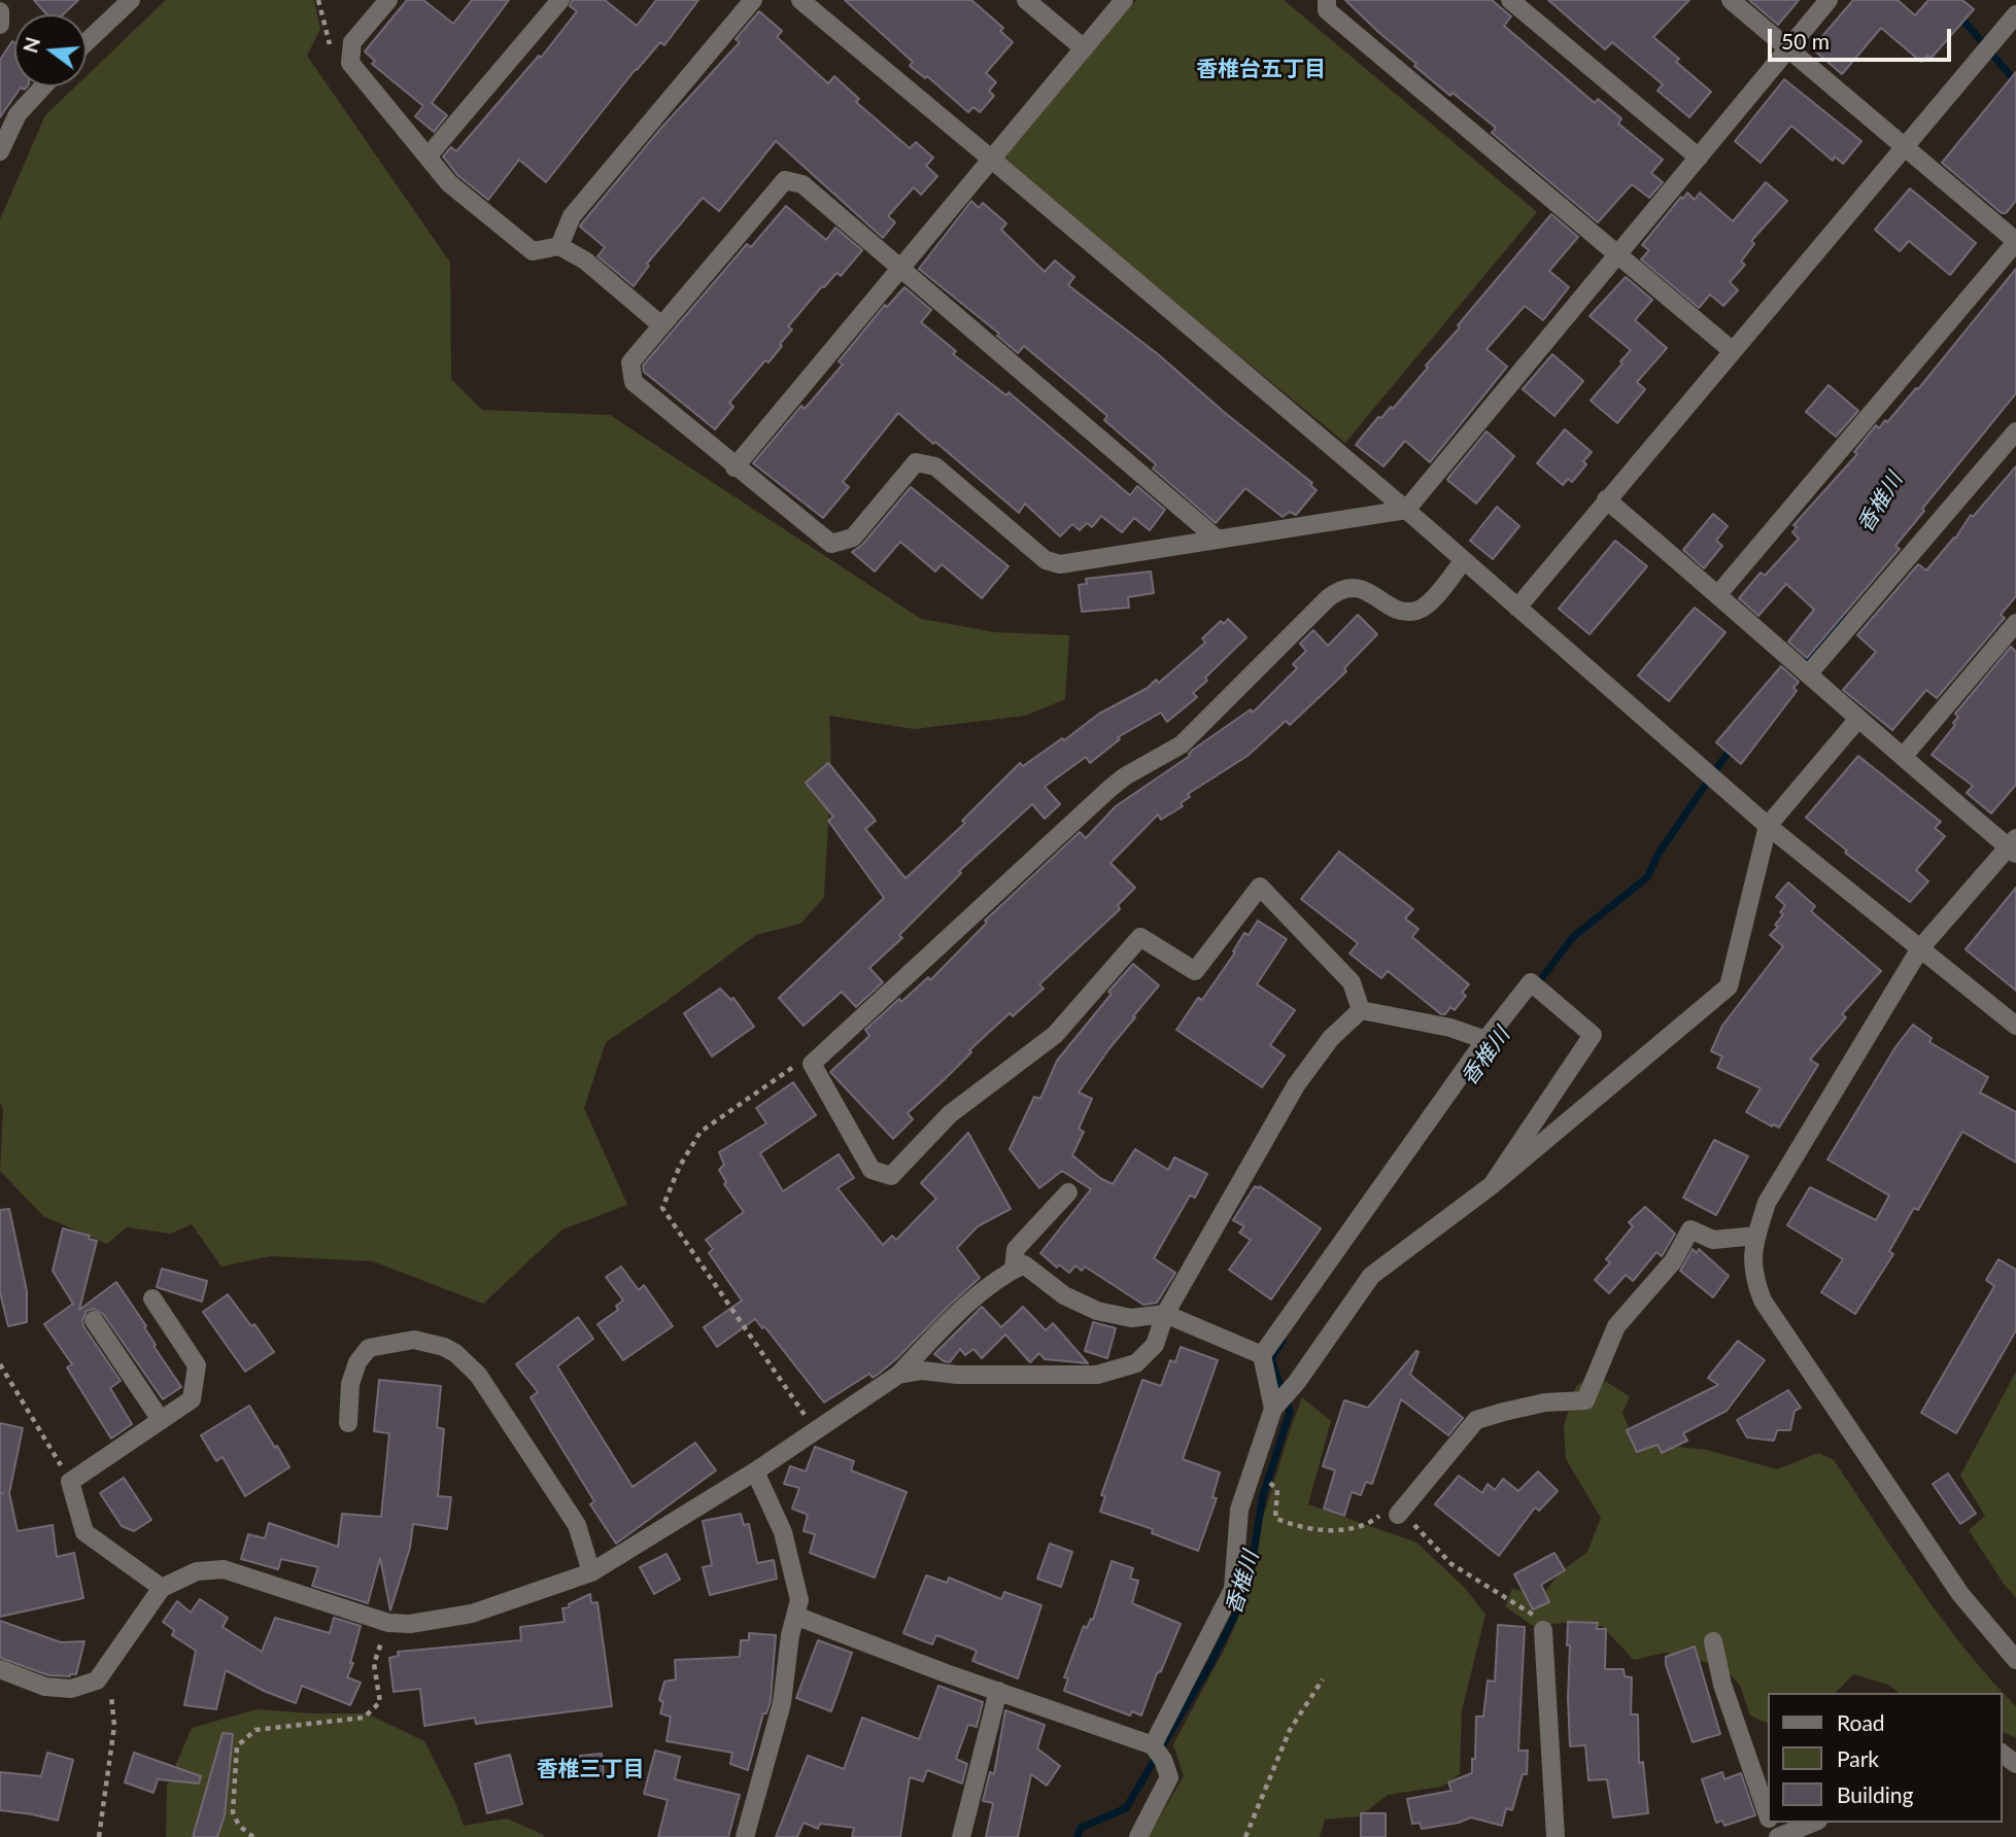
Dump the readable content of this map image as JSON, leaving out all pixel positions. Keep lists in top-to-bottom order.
{
  "districts": ["香椎台五丁目", "香椎三丁目"],
  "water": ["香椎川"],
  "legend": ["Road", "Park", "Building"],
  "scale_bar": "50 m",
  "north": "left"
}
